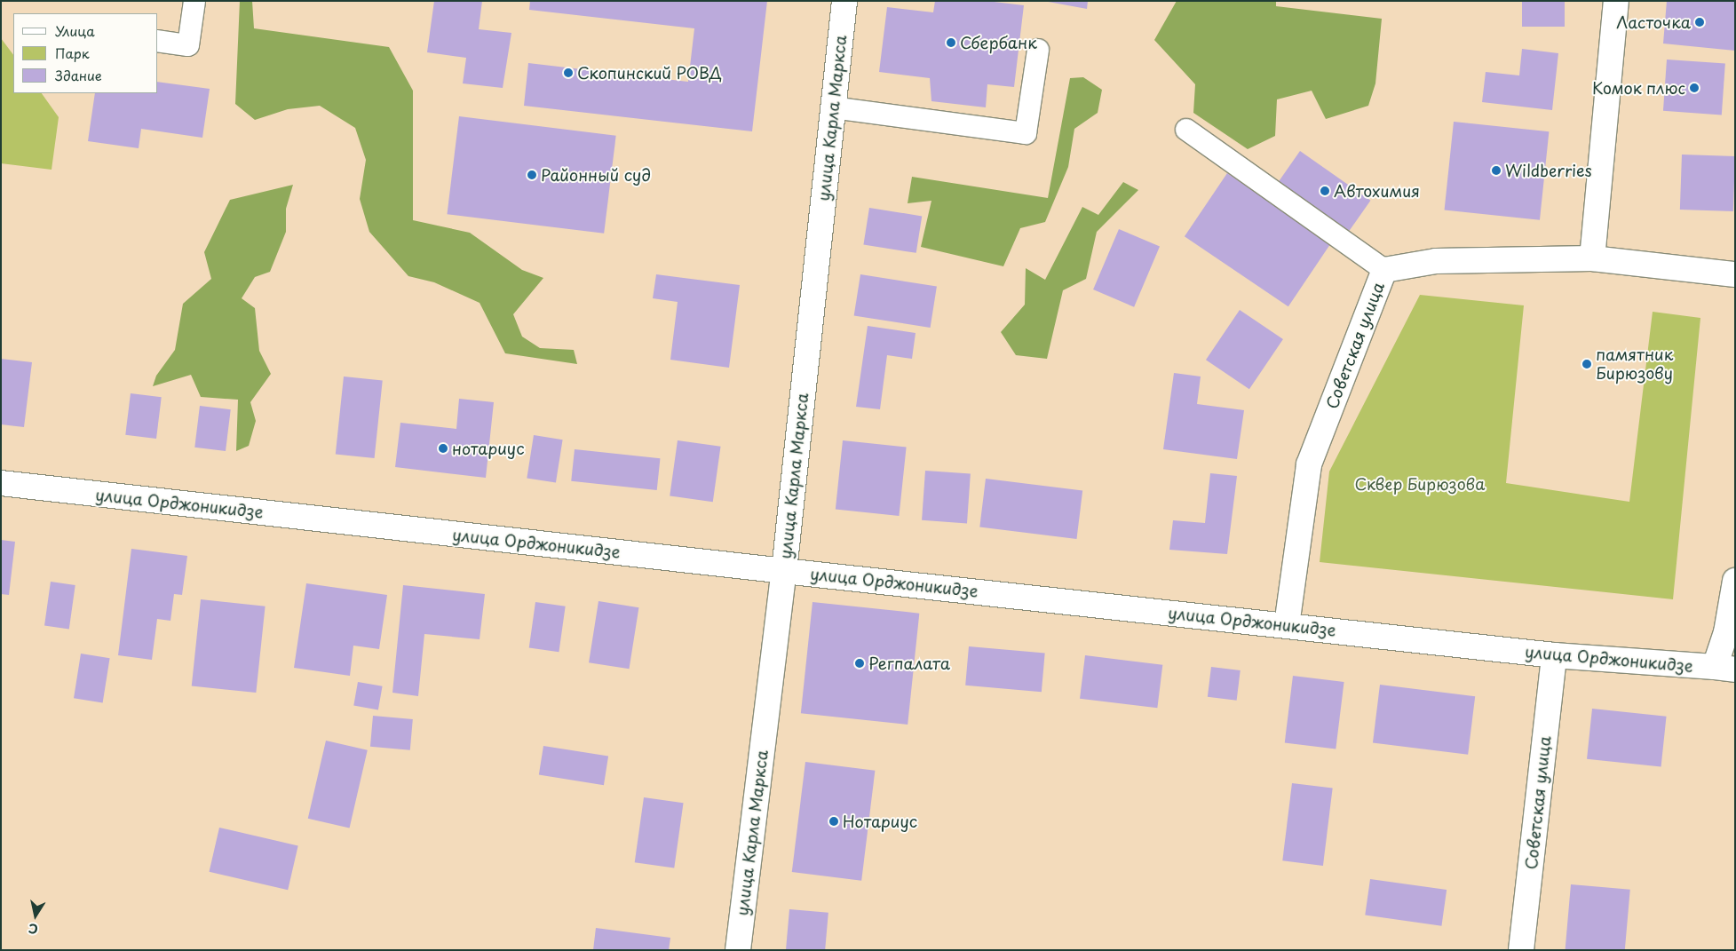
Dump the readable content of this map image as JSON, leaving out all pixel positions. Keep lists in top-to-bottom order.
{
  "streets": {
    "street": ["улица Карла Маркса", "Советская улица", "улица Орджоникидзе"]
  },
  "crossings": [
    ["улица Карла Маркса", "улица Орджоникидзе"],
    ["Советская улица", "улица Орджоникидзе"]
  ],
  "parks": ["Сквер Бирюзова"],
  "places": [
    "Ласточка",
    "Сбербанк",
    "Скопинский РОВД",
    "Комок плюс",
    "Wildberries",
    "Районный суд",
    "Автохимия",
    "памятник Бирюзову",
    "нотариус",
    "Регпалата",
    "Нотариус"
  ],
  "legend": ["Улица", "Парк", "Здание"],
  "north": "bottom"
}
